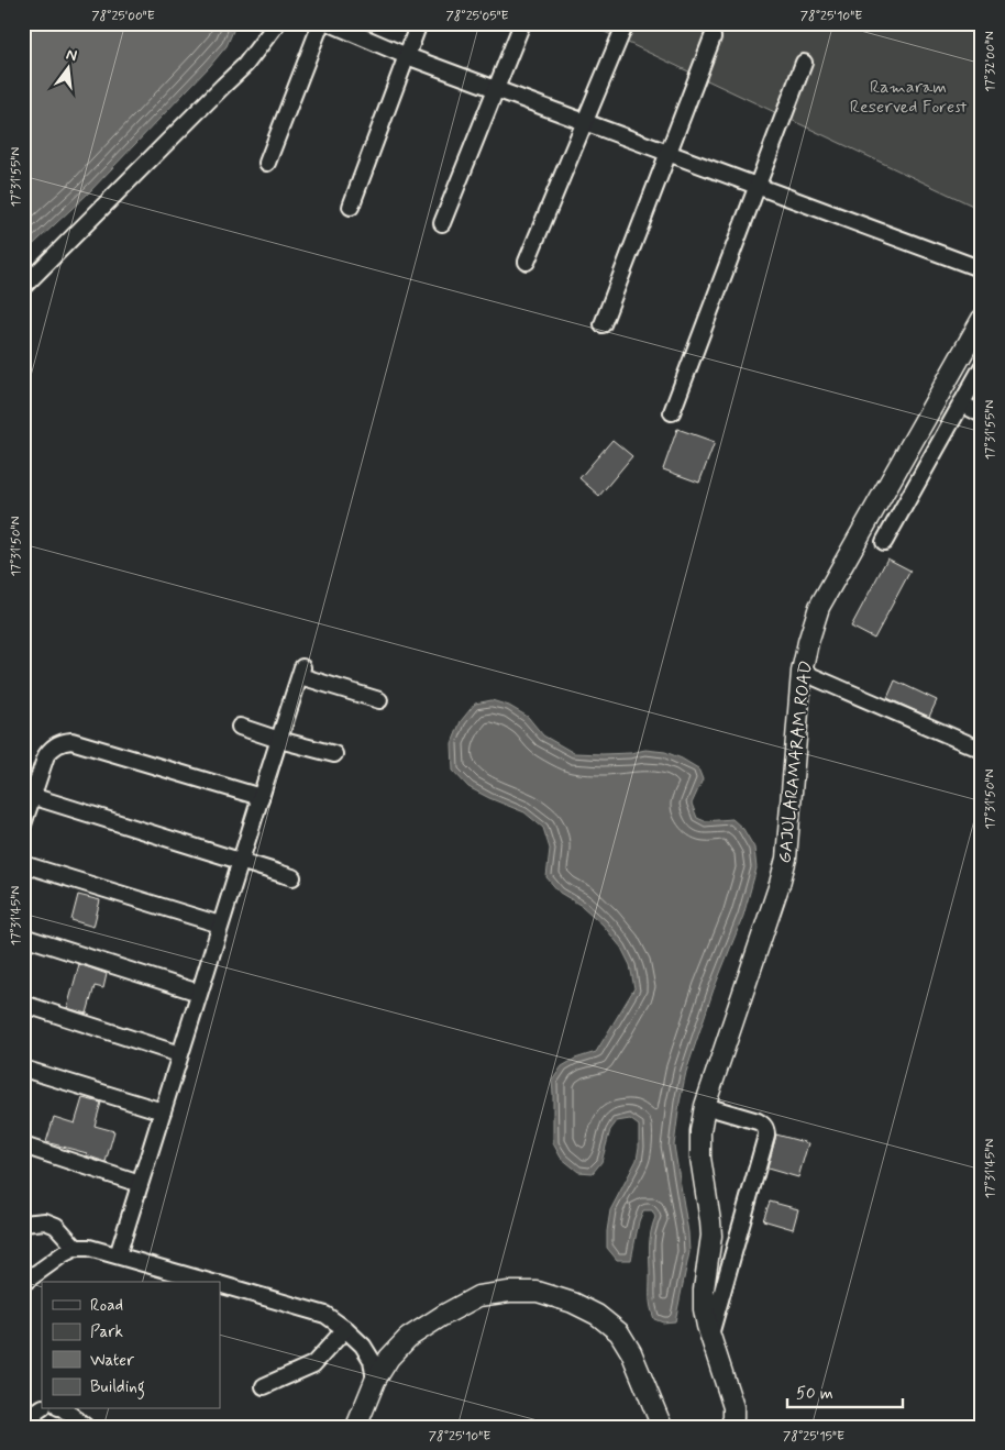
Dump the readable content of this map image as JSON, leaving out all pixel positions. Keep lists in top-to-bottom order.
{
  "streets": {
    "main road": ["GAJULARAMARAM ROAD"]
  },
  "parks": ["Ramaram Reserved Forest"],
  "legend": [
    "Road",
    "Park",
    "Water",
    "Building"
  ],
  "scale_bar": "50 m",
  "north": "top",
  "coordinates": [
    "78°25'00\"E",
    "78°25'05\"E",
    "78°25'10\"E",
    "17°32'00\"N",
    "17°31'55\"N",
    "17°31'50\"N",
    "17°31'45\"N",
    "78°25'15\"E"
  ]
}
